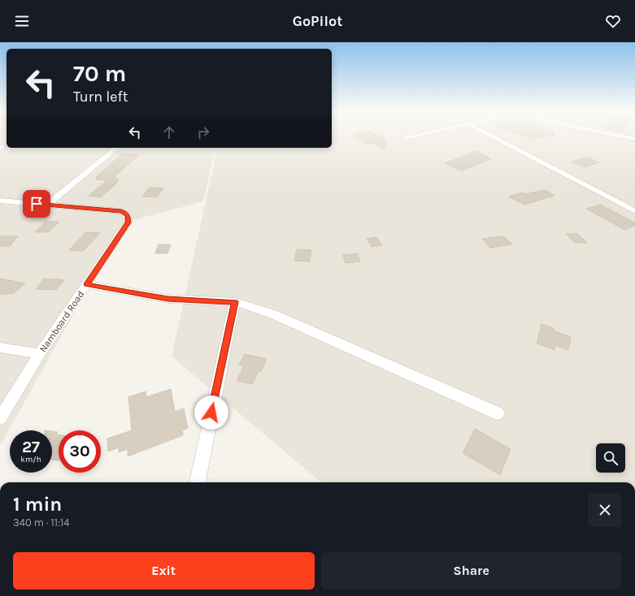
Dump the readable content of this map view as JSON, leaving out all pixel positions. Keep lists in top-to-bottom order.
{
  "streets": {
    "street": ["Namboard Road"]
  },
  "page": {
    "header": "GoPilot",
    "turn": ["70 m", "Turn left"],
    "speed": "27 km/h",
    "limit": "30",
    "heading": ["1 min", "340 m · 11:14"],
    "buttons": ["Exit", "Share"]
  }
}
